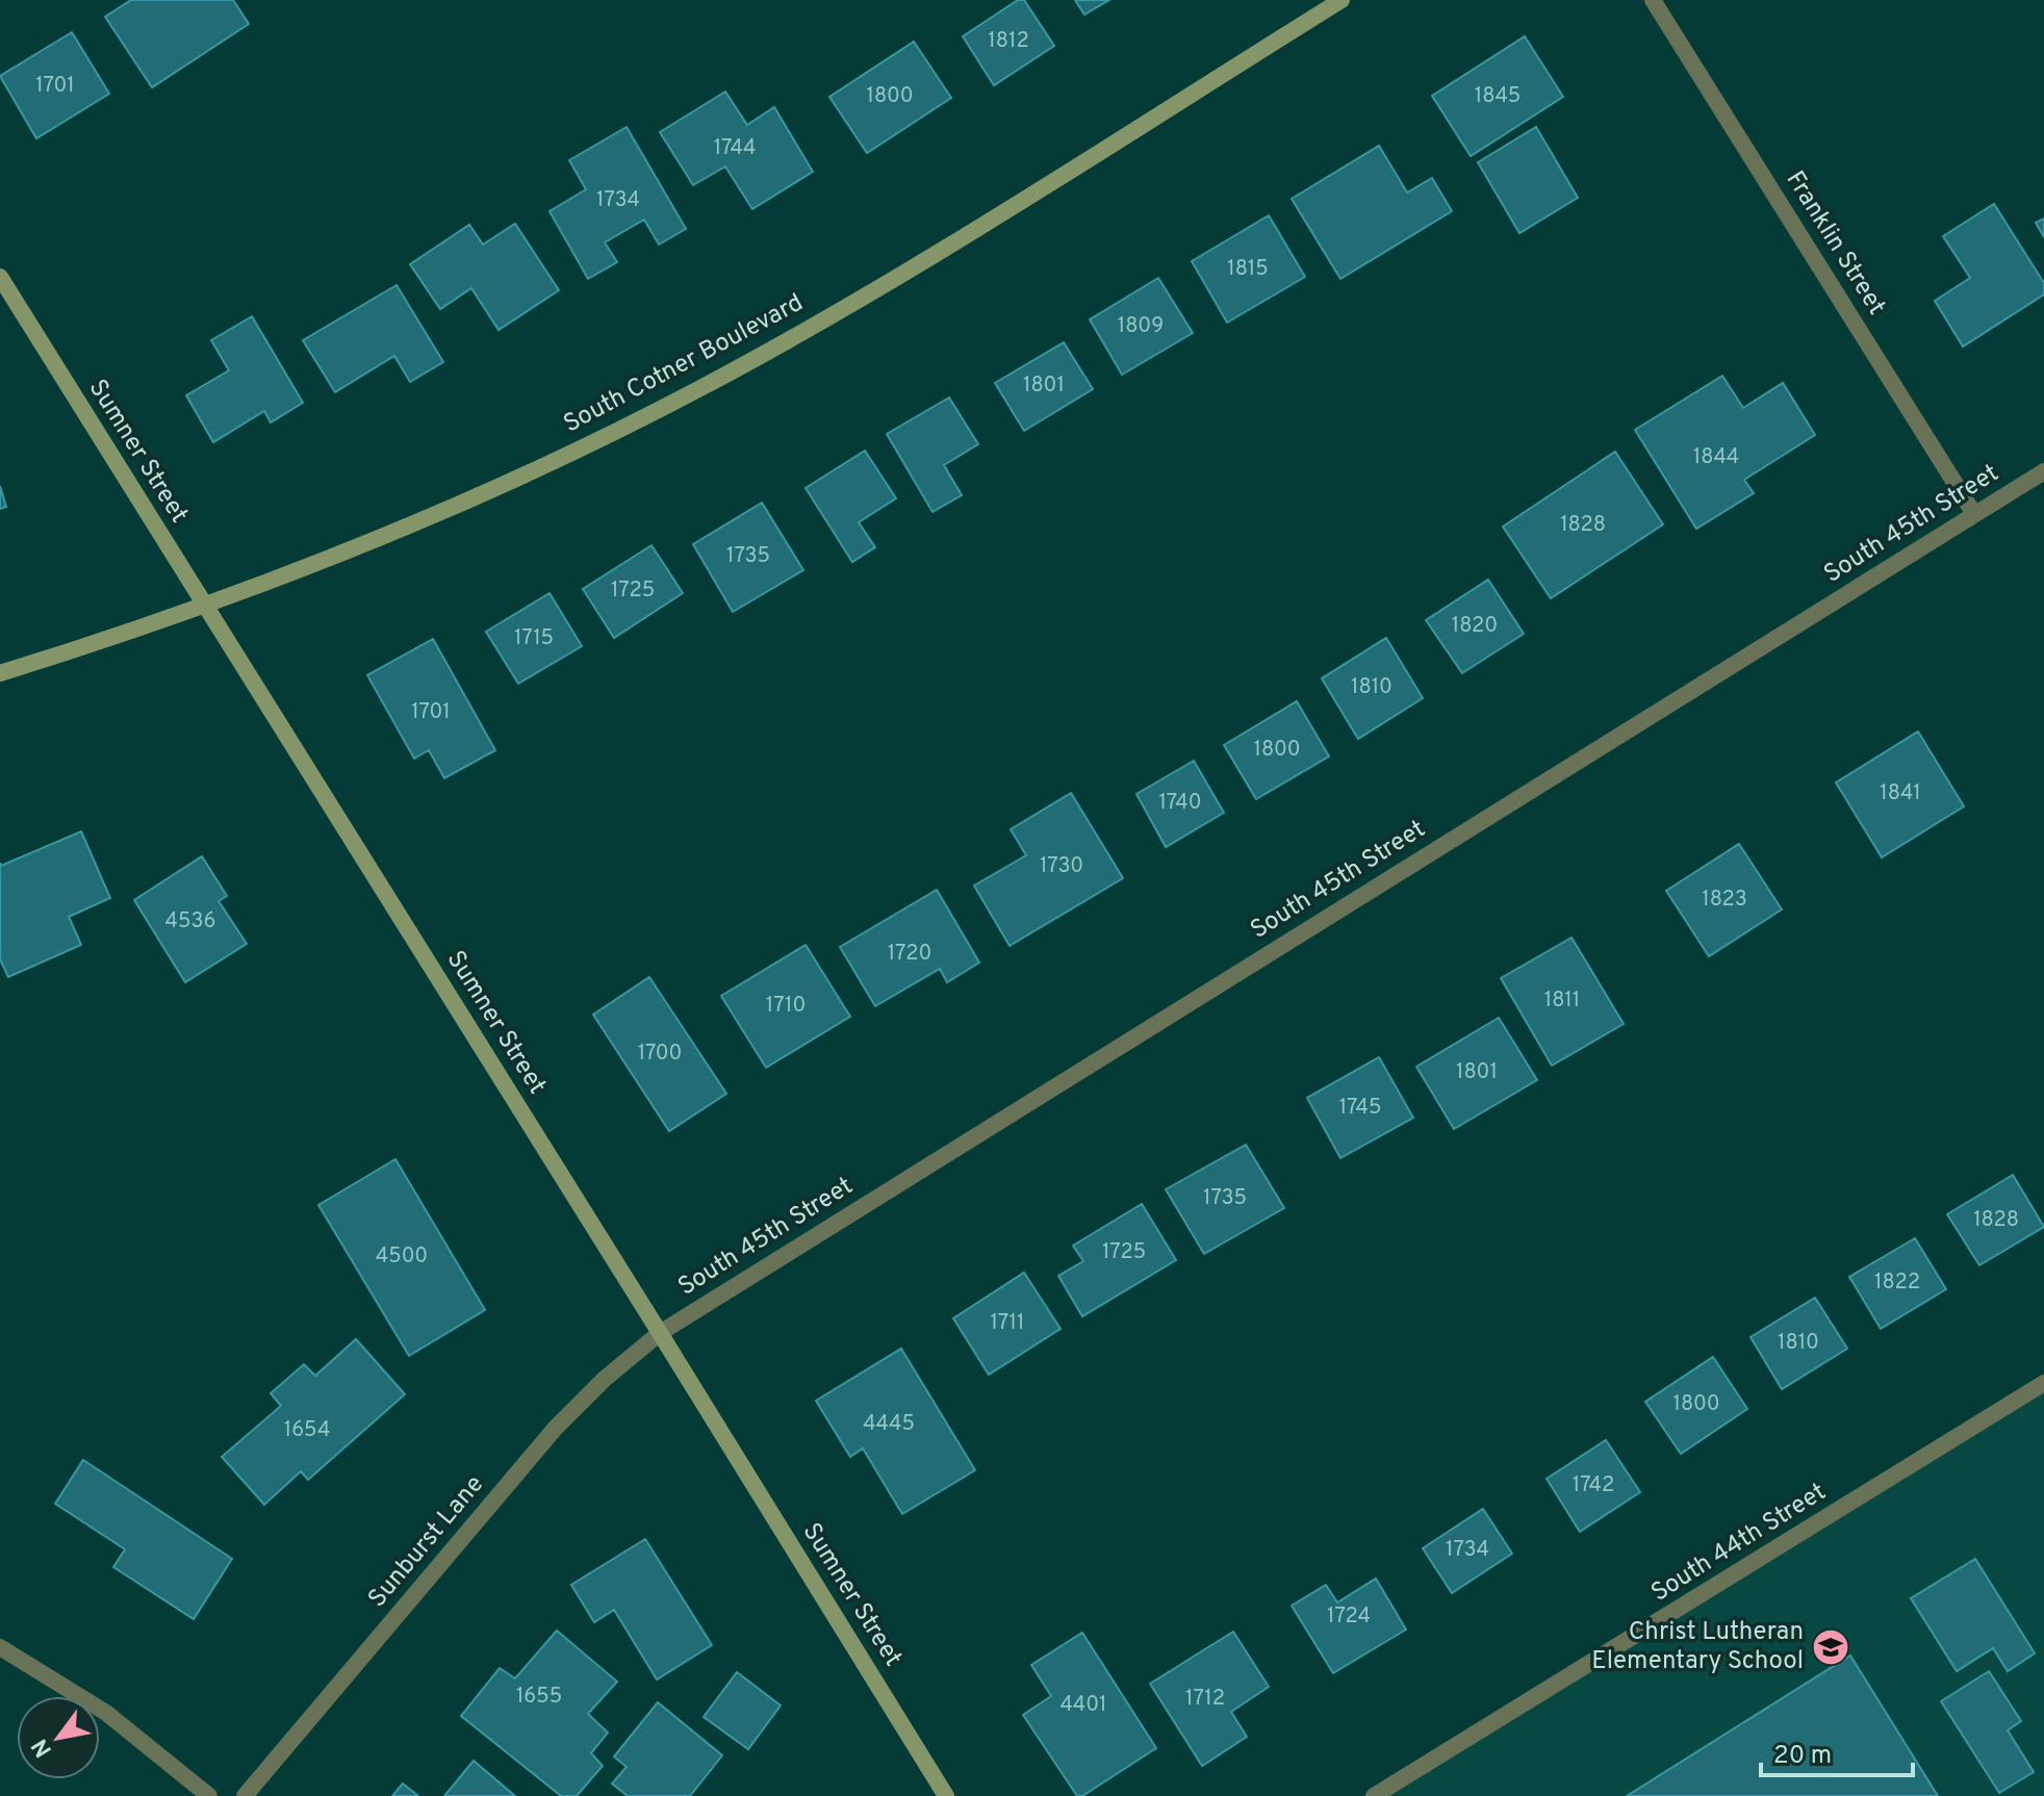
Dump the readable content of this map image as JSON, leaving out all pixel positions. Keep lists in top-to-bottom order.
{
  "streets": {
    "street": [
      "Franklin Street",
      "South Cotner Boulevard",
      "Sumner Street",
      "South 45th Street",
      "Sunburst Lane",
      "South 44th Street"
    ]
  },
  "crossings": [
    ["Franklin Street", "South 45th Street"],
    ["South Cotner Boulevard", "Sumner Street"],
    ["Sumner Street", "South 45th Street"],
    ["Sumner Street", "Sunburst Lane"],
    ["South 45th Street", "Sunburst Lane"]
  ],
  "places": {
    "school or university": ["Christ Lutheran Elementary School"]
  },
  "house_numbers": [
    "1812",
    "1701",
    "1800",
    "1845",
    "1744",
    "1734",
    "1815",
    "1809",
    "1801",
    "1844",
    "1828",
    "1735",
    "1725",
    "1820",
    "1715",
    "1810",
    "1701",
    "1800",
    "1841",
    "1740",
    "1730",
    "1823",
    "4536",
    "1720",
    "1811",
    "1710",
    "1700",
    "1801",
    "1745",
    "1735",
    "1828",
    "1725",
    "4500",
    "1822",
    "1711",
    "1810",
    "1800",
    "4445",
    "1654",
    "1742",
    "1734",
    "1724",
    "1655",
    "1712",
    "4401"
  ],
  "scale_bar": "20 m",
  "north": "bottom left"
}
